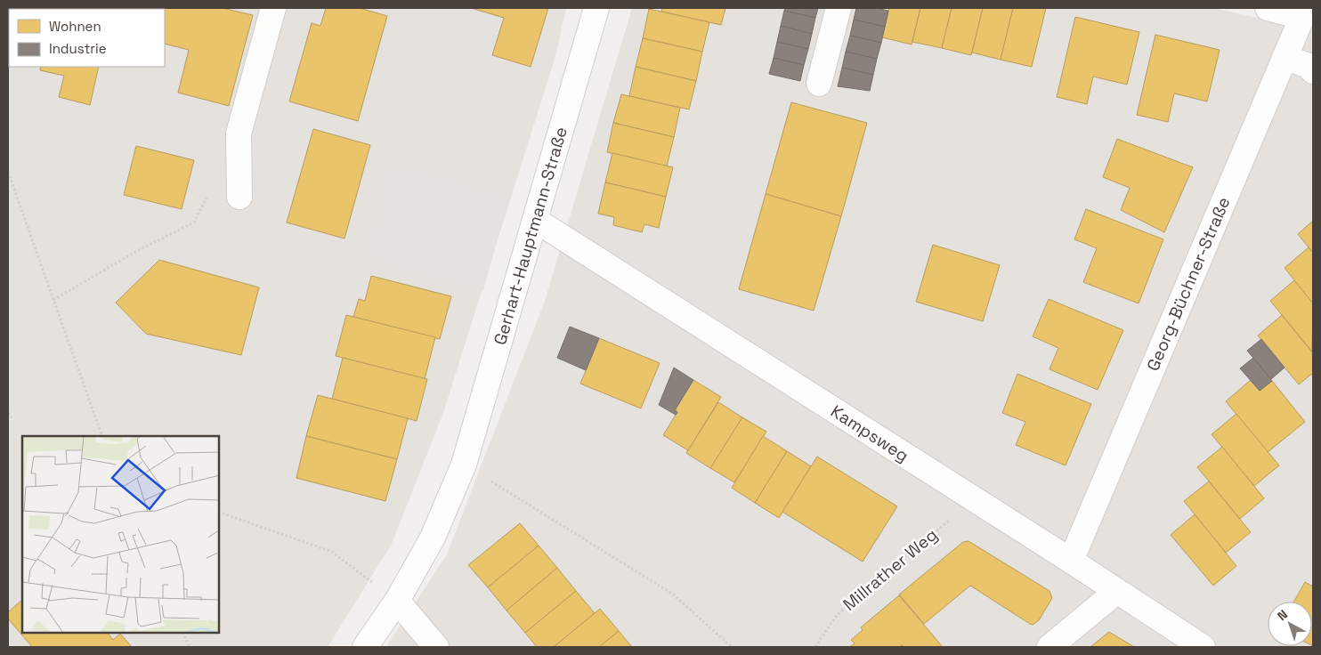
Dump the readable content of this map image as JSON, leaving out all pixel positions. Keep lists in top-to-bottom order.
{
  "streets": {
    "street": ["Gerhart-Hauptmann-Straße", "Georg-Büchner-Straße", "Kampsweg"],
    "path": ["Millrather Weg"]
  },
  "crossings": [
    ["Gerhart-Hauptmann-Straße", "Kampsweg"],
    ["Georg-Büchner-Straße", "Kampsweg"],
    ["Kampsweg", "Millrather Weg"]
  ],
  "legend": ["Wohnen", "Industrie"],
  "north": "top left"
}
